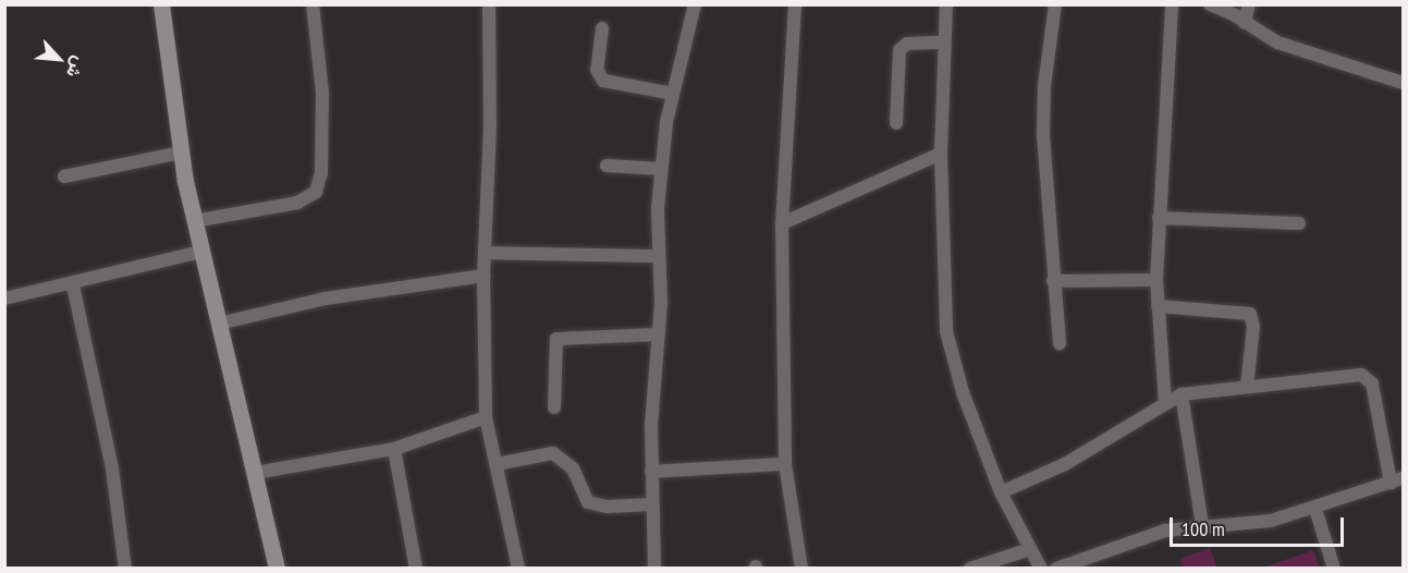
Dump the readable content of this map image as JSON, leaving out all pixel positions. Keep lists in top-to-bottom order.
{
  "scale_bar": "100 m",
  "north": "bottom right"
}
